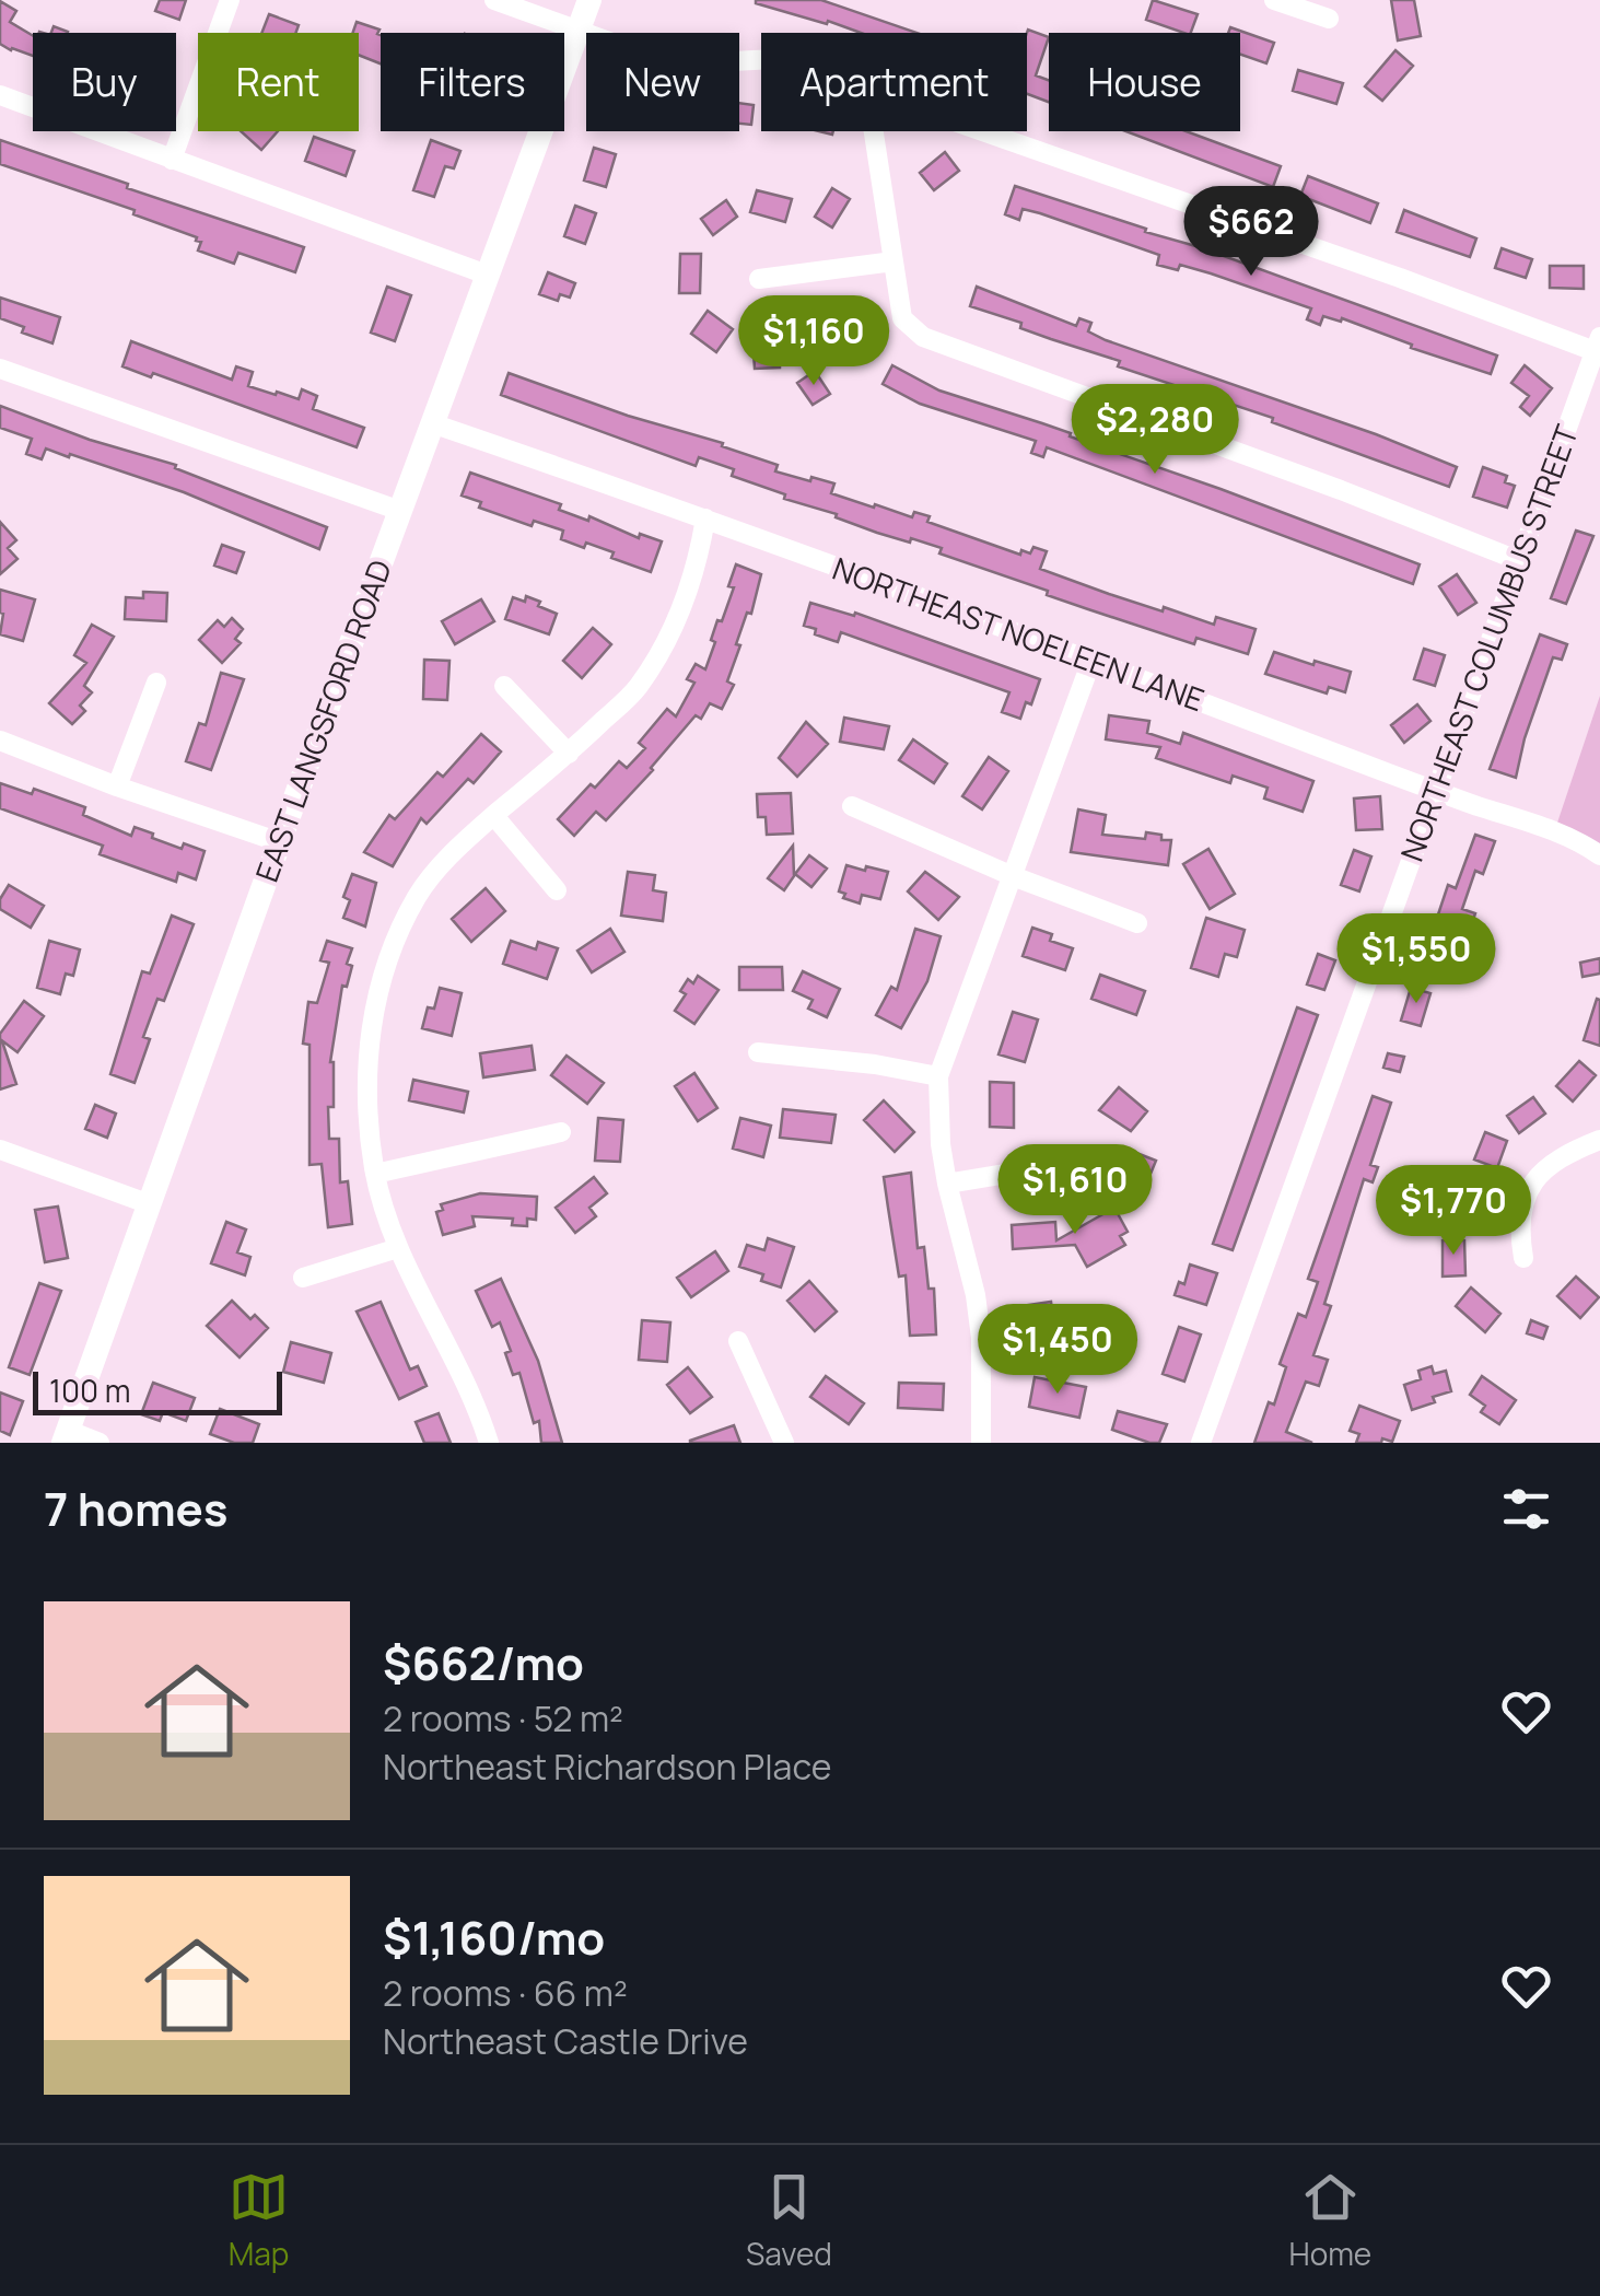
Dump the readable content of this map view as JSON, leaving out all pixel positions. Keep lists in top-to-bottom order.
{
  "streets": {
    "street": ["NORTHEAST NOELEEN LANE", "NORTHEAST COLUMBUS STREET", "EAST LANGSFORD ROAD"]
  },
  "crossings": [
    ["NORTHEAST NOELEEN LANE", "NORTHEAST COLUMBUS STREET"],
    ["NORTHEAST NOELEEN LANE", "EAST LANGSFORD ROAD"]
  ],
  "scale_bar": "100 m",
  "page": {
    "chip": [
      "Buy",
      "Rent",
      "Filters",
      "New",
      "Apartment",
      "House"
    ],
    "price": [
      "$662",
      "$1,160",
      "$2,280",
      "$1,550",
      "$1,610",
      "$1,770",
      "$1,450"
    ],
    "scale": "100 m",
    "heading": "7 homes",
    "list": [
      {
        "name": "$662/mo",
        "note": "2 rooms · 52 m² · Northeast Richardson Place"
      },
      {
        "name": "$1,160/mo",
        "note": "2 rooms · 66 m² · Northeast Castle Drive"
      }
    ],
    "tabs": ["Map", "Saved", "Home"]
  }
}
